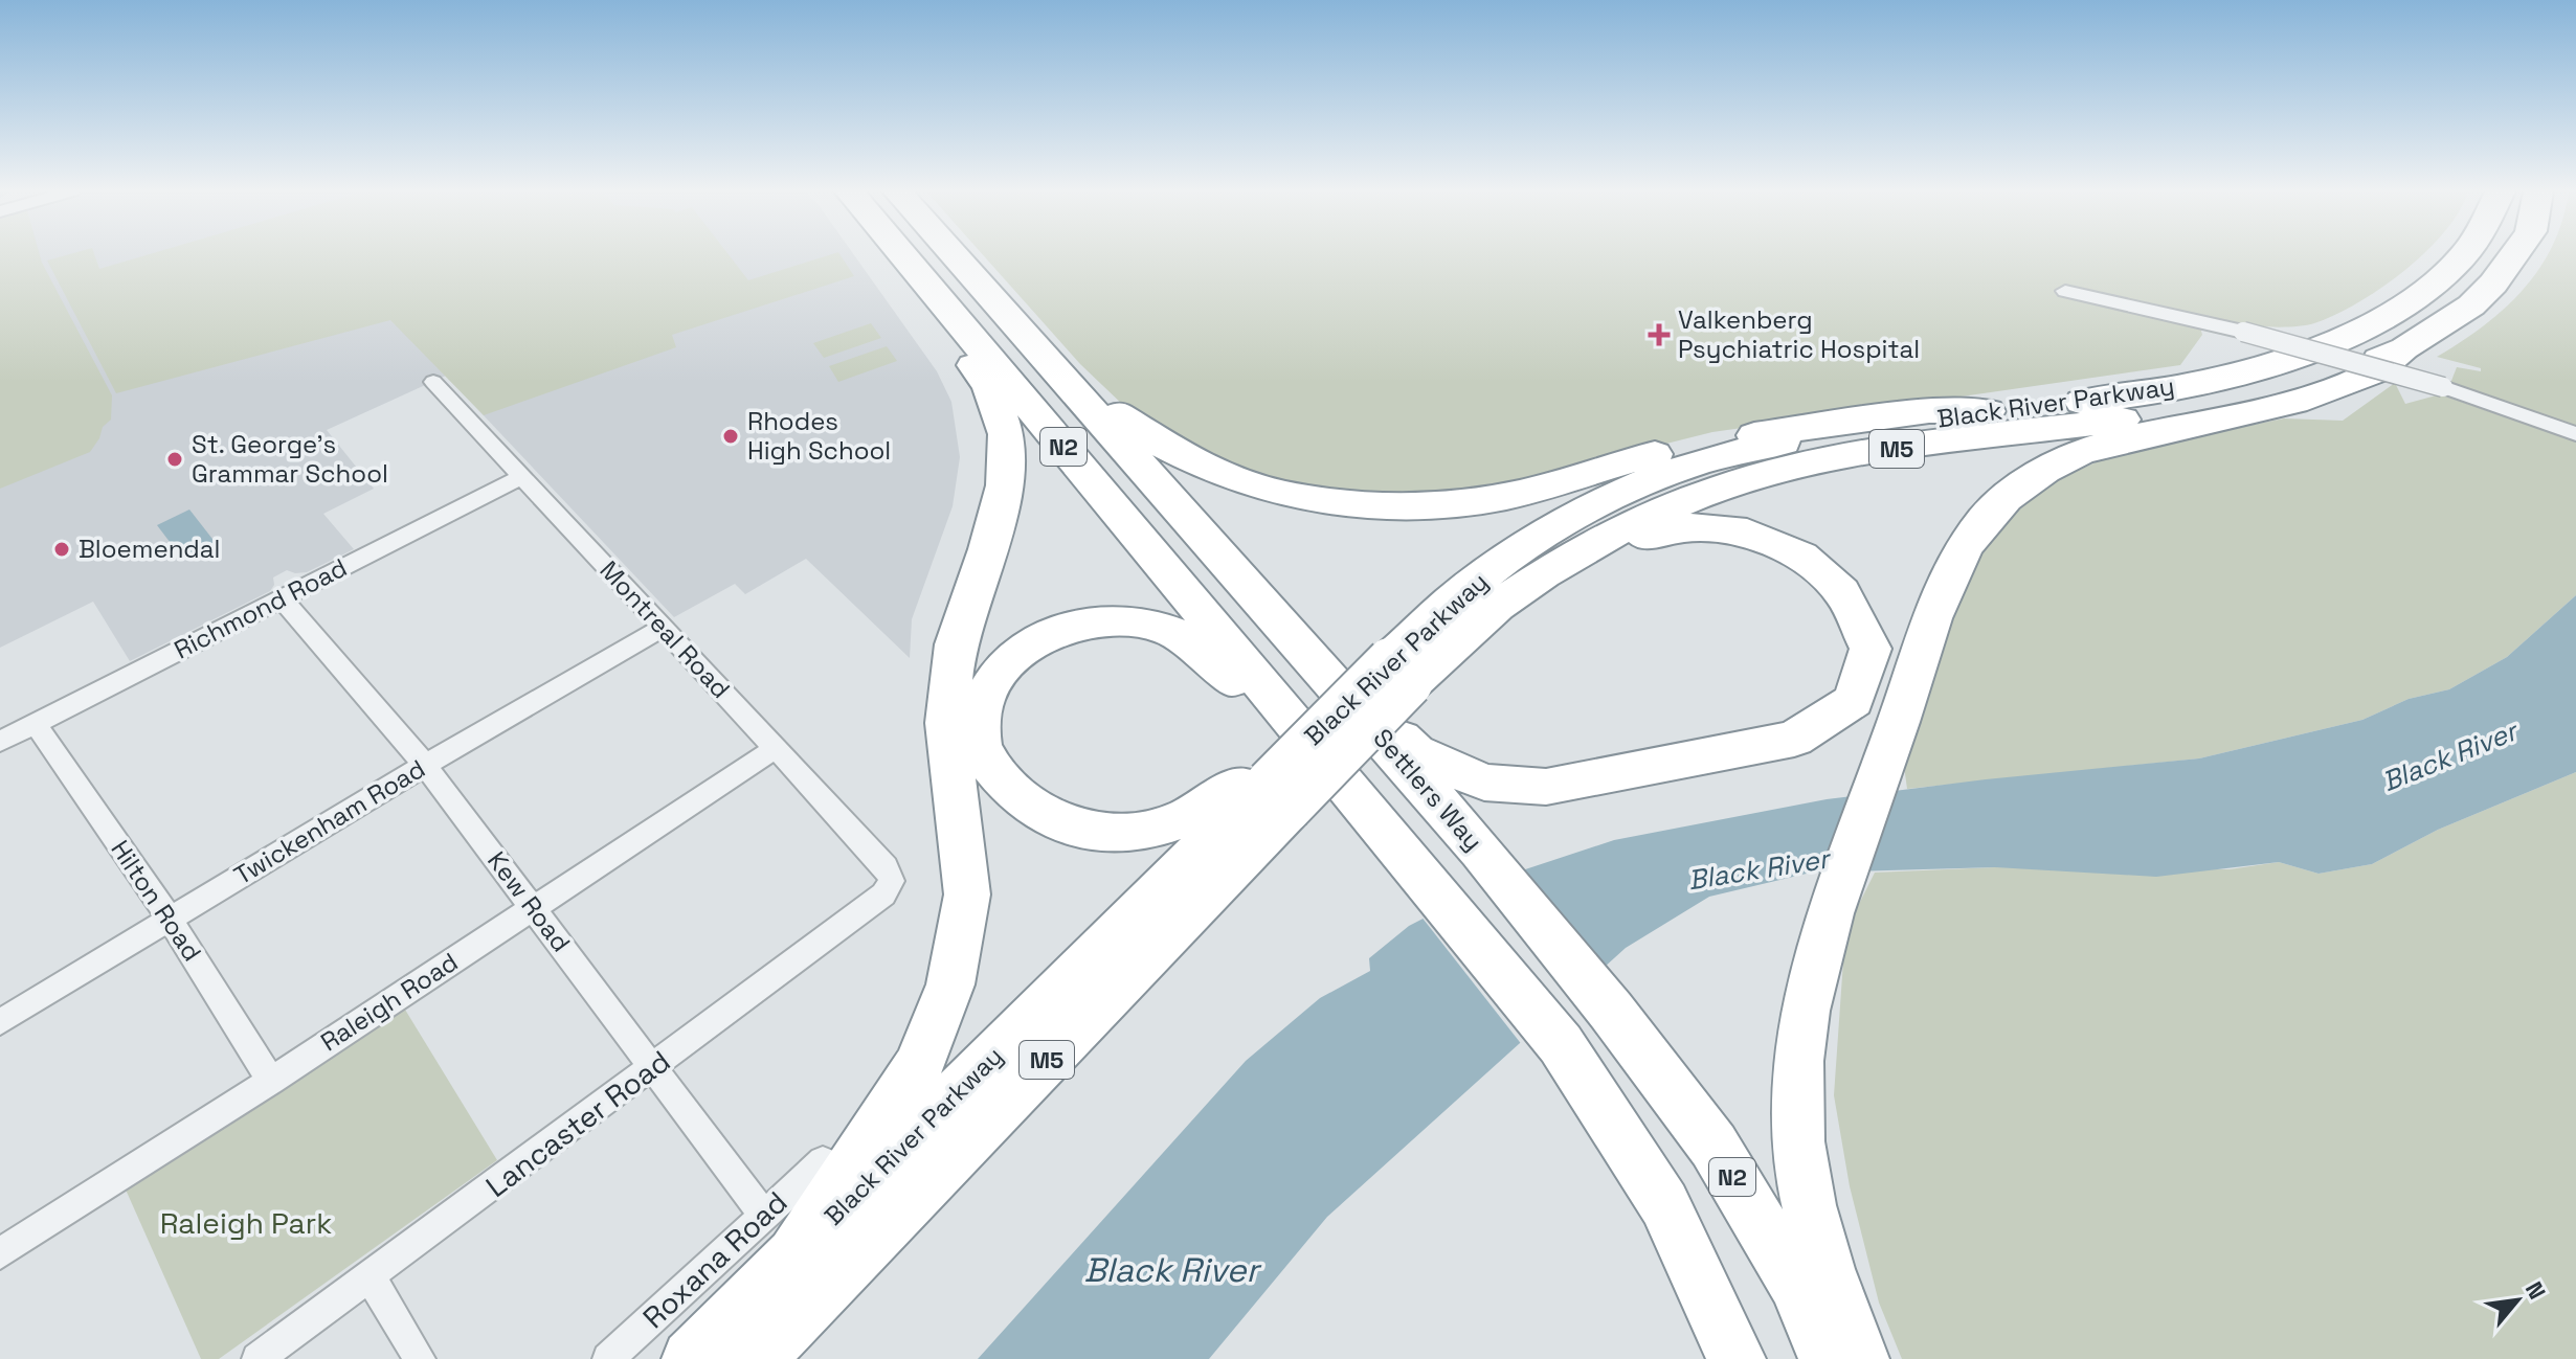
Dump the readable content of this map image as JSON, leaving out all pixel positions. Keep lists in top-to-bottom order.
{
  "streets": {
    "highway": [
      "Black River Parkway",
      "N2",
      "M5",
      "Settlers Way"
    ],
    "street": [
      "Richmond Road",
      "Montreal Road",
      "Twickenham Road",
      "Hilton Road",
      "Kew Road",
      "Raleigh Road",
      "Lancaster Road",
      "Roxana Road"
    ]
  },
  "crossings": [
    ["Black River Parkway", "Kew Road"],
    ["Black River Parkway", "Roxana Road"],
    ["Richmond Road", "Montreal Road"],
    ["Richmond Road", "Hilton Road"],
    ["Richmond Road", "Kew Road"],
    ["Montreal Road", "Twickenham Road"],
    ["Montreal Road", "Raleigh Road"],
    ["Montreal Road", "Lancaster Road"],
    ["Twickenham Road", "Hilton Road"],
    ["Twickenham Road", "Kew Road"],
    ["Hilton Road", "Raleigh Road"],
    ["Kew Road", "Raleigh Road"],
    ["Kew Road", "Lancaster Road"],
    ["Kew Road", "Roxana Road"]
  ],
  "water": ["Black River"],
  "parks": ["Raleigh Park"],
  "places": {
    "health": ["Valkenberg Psychiatric Hospital"],
    "other": ["Rhodes High School", "St. George's Grammar School", "Bloemendal"]
  },
  "north": "top right"
}
